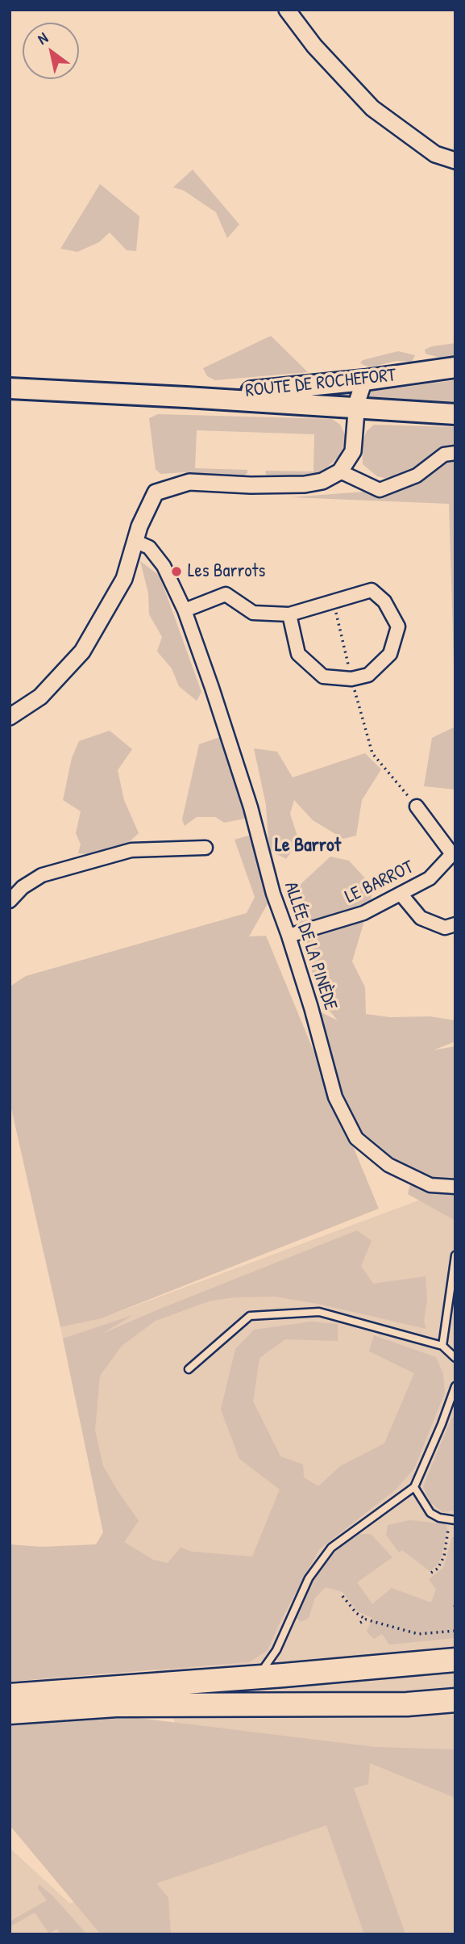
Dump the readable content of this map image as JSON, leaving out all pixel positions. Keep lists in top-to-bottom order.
{
  "streets": {
    "main road": ["ROUTE DE ROCHEFORT"],
    "street": ["LE BARROT", "ALLÉE DE LA PINÈDE"]
  },
  "crossings": [
    ["LE BARROT", "ALLÉE DE LA PINÈDE"]
  ],
  "districts": ["Le Barrot"],
  "places": ["Les Barrots"],
  "north": "top left"
}
